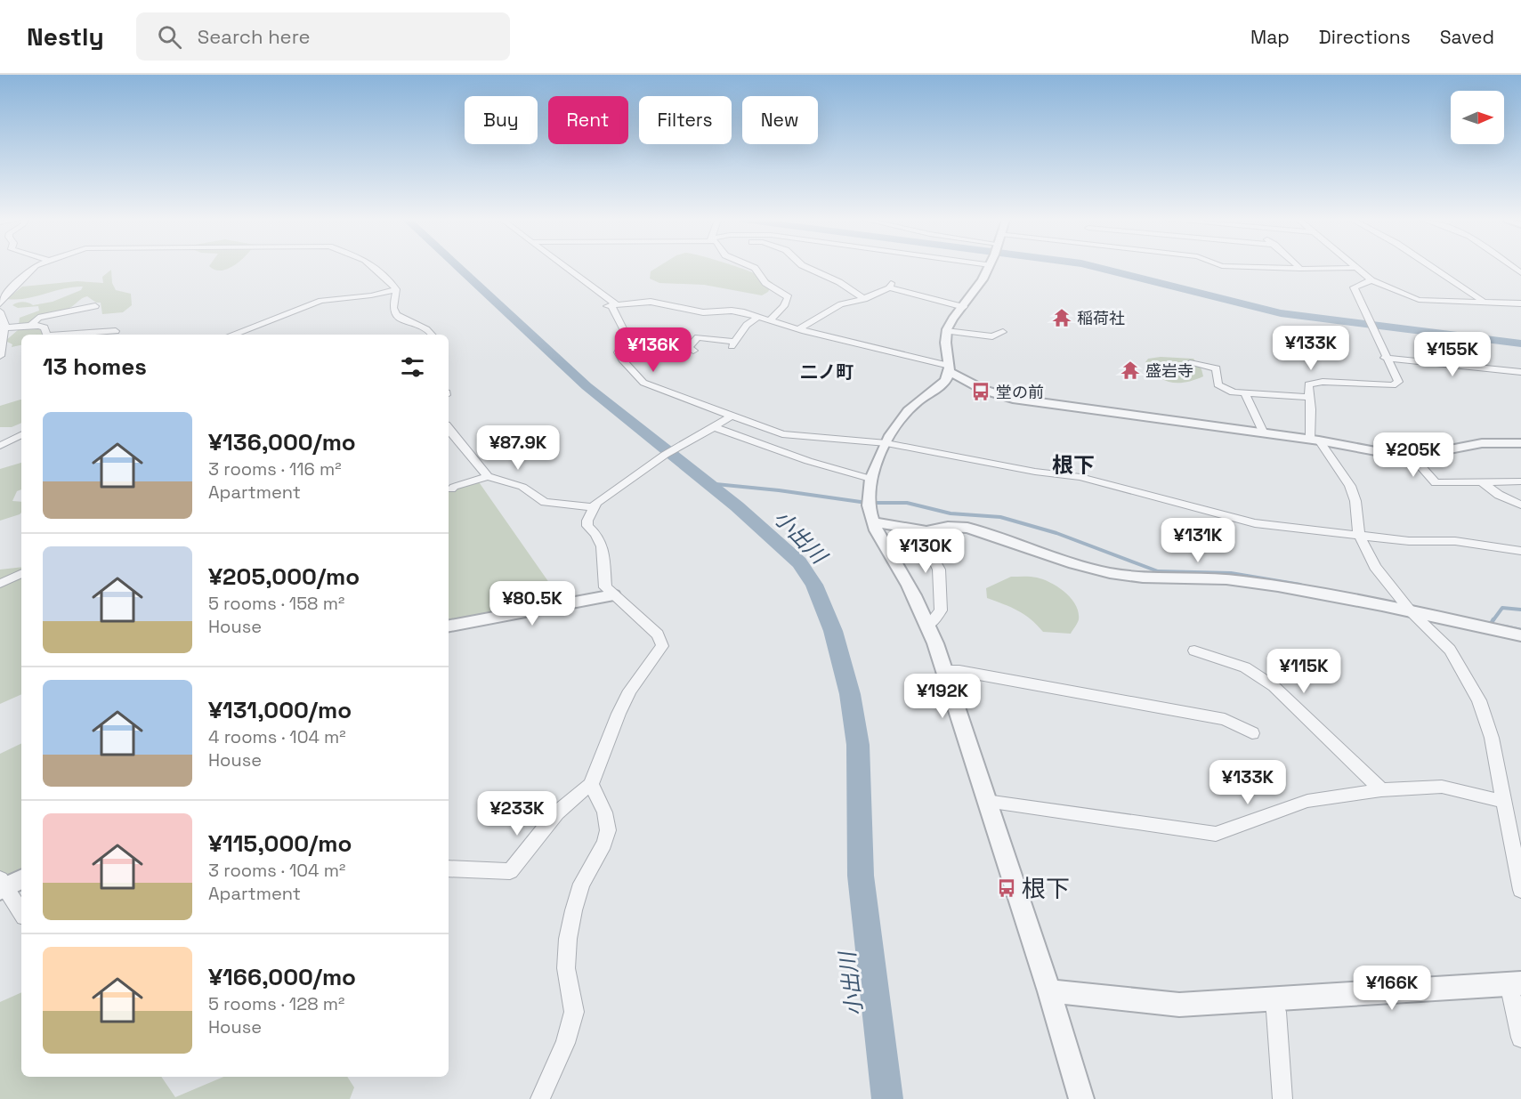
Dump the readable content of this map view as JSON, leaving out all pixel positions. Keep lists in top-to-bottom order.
{
  "districts": ["二ノ町", "根下"],
  "water": ["小出川"],
  "places": {
    "temple": ["稲荷社", "盛岩寺"],
    "bus stop": ["堂の前", "根下"]
  },
  "north": "right",
  "page": {
    "header": "Nestly",
    "search": "Search here",
    "nav": ["Map", "Directions", "Saved"],
    "chip": [
      "Buy",
      "Rent",
      "Filters",
      "New"
    ],
    "price": [
      "¥133K",
      "¥136K",
      "¥155K",
      "¥87.9K",
      "¥205K",
      "¥131K",
      "¥130K",
      "¥80.5K",
      "¥115K",
      "¥192K",
      "¥133K",
      "¥233K",
      "¥166K"
    ],
    "heading": "13 homes",
    "list": [
      {
        "name": "¥136,000/mo",
        "note": "3 rooms · 116 m² · Apartment"
      },
      {
        "name": "¥205,000/mo",
        "note": "5 rooms · 158 m² · House"
      },
      {
        "name": "¥131,000/mo",
        "note": "4 rooms · 104 m² · House"
      },
      {
        "name": "¥115,000/mo",
        "note": "3 rooms · 104 m² · Apartment"
      },
      {
        "name": "¥166,000/mo",
        "note": "5 rooms · 128 m² · House"
      }
    ]
  }
}
